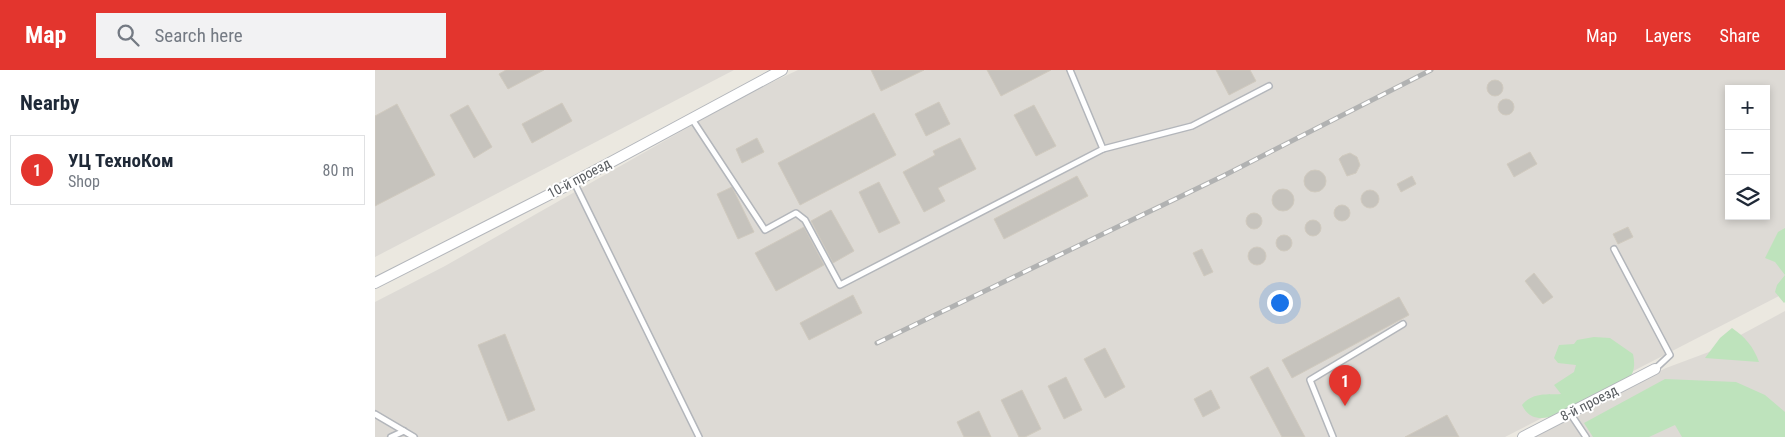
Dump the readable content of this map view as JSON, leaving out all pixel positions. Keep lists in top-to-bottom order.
{
  "streets": {
    "street": ["10-й проезд", "8-й проезд"]
  },
  "page": {
    "header": "Map",
    "search": "Search here",
    "nav": ["Map", "Layers", "Share"],
    "heading": "Nearby",
    "map_buttons": ["+", "−"],
    "list": [
      {
        "mark": "1",
        "name": "УЦ ТехноКом",
        "note": "Shop",
        "value": "80 m"
      }
    ],
    "pins": "1"
  }
}
